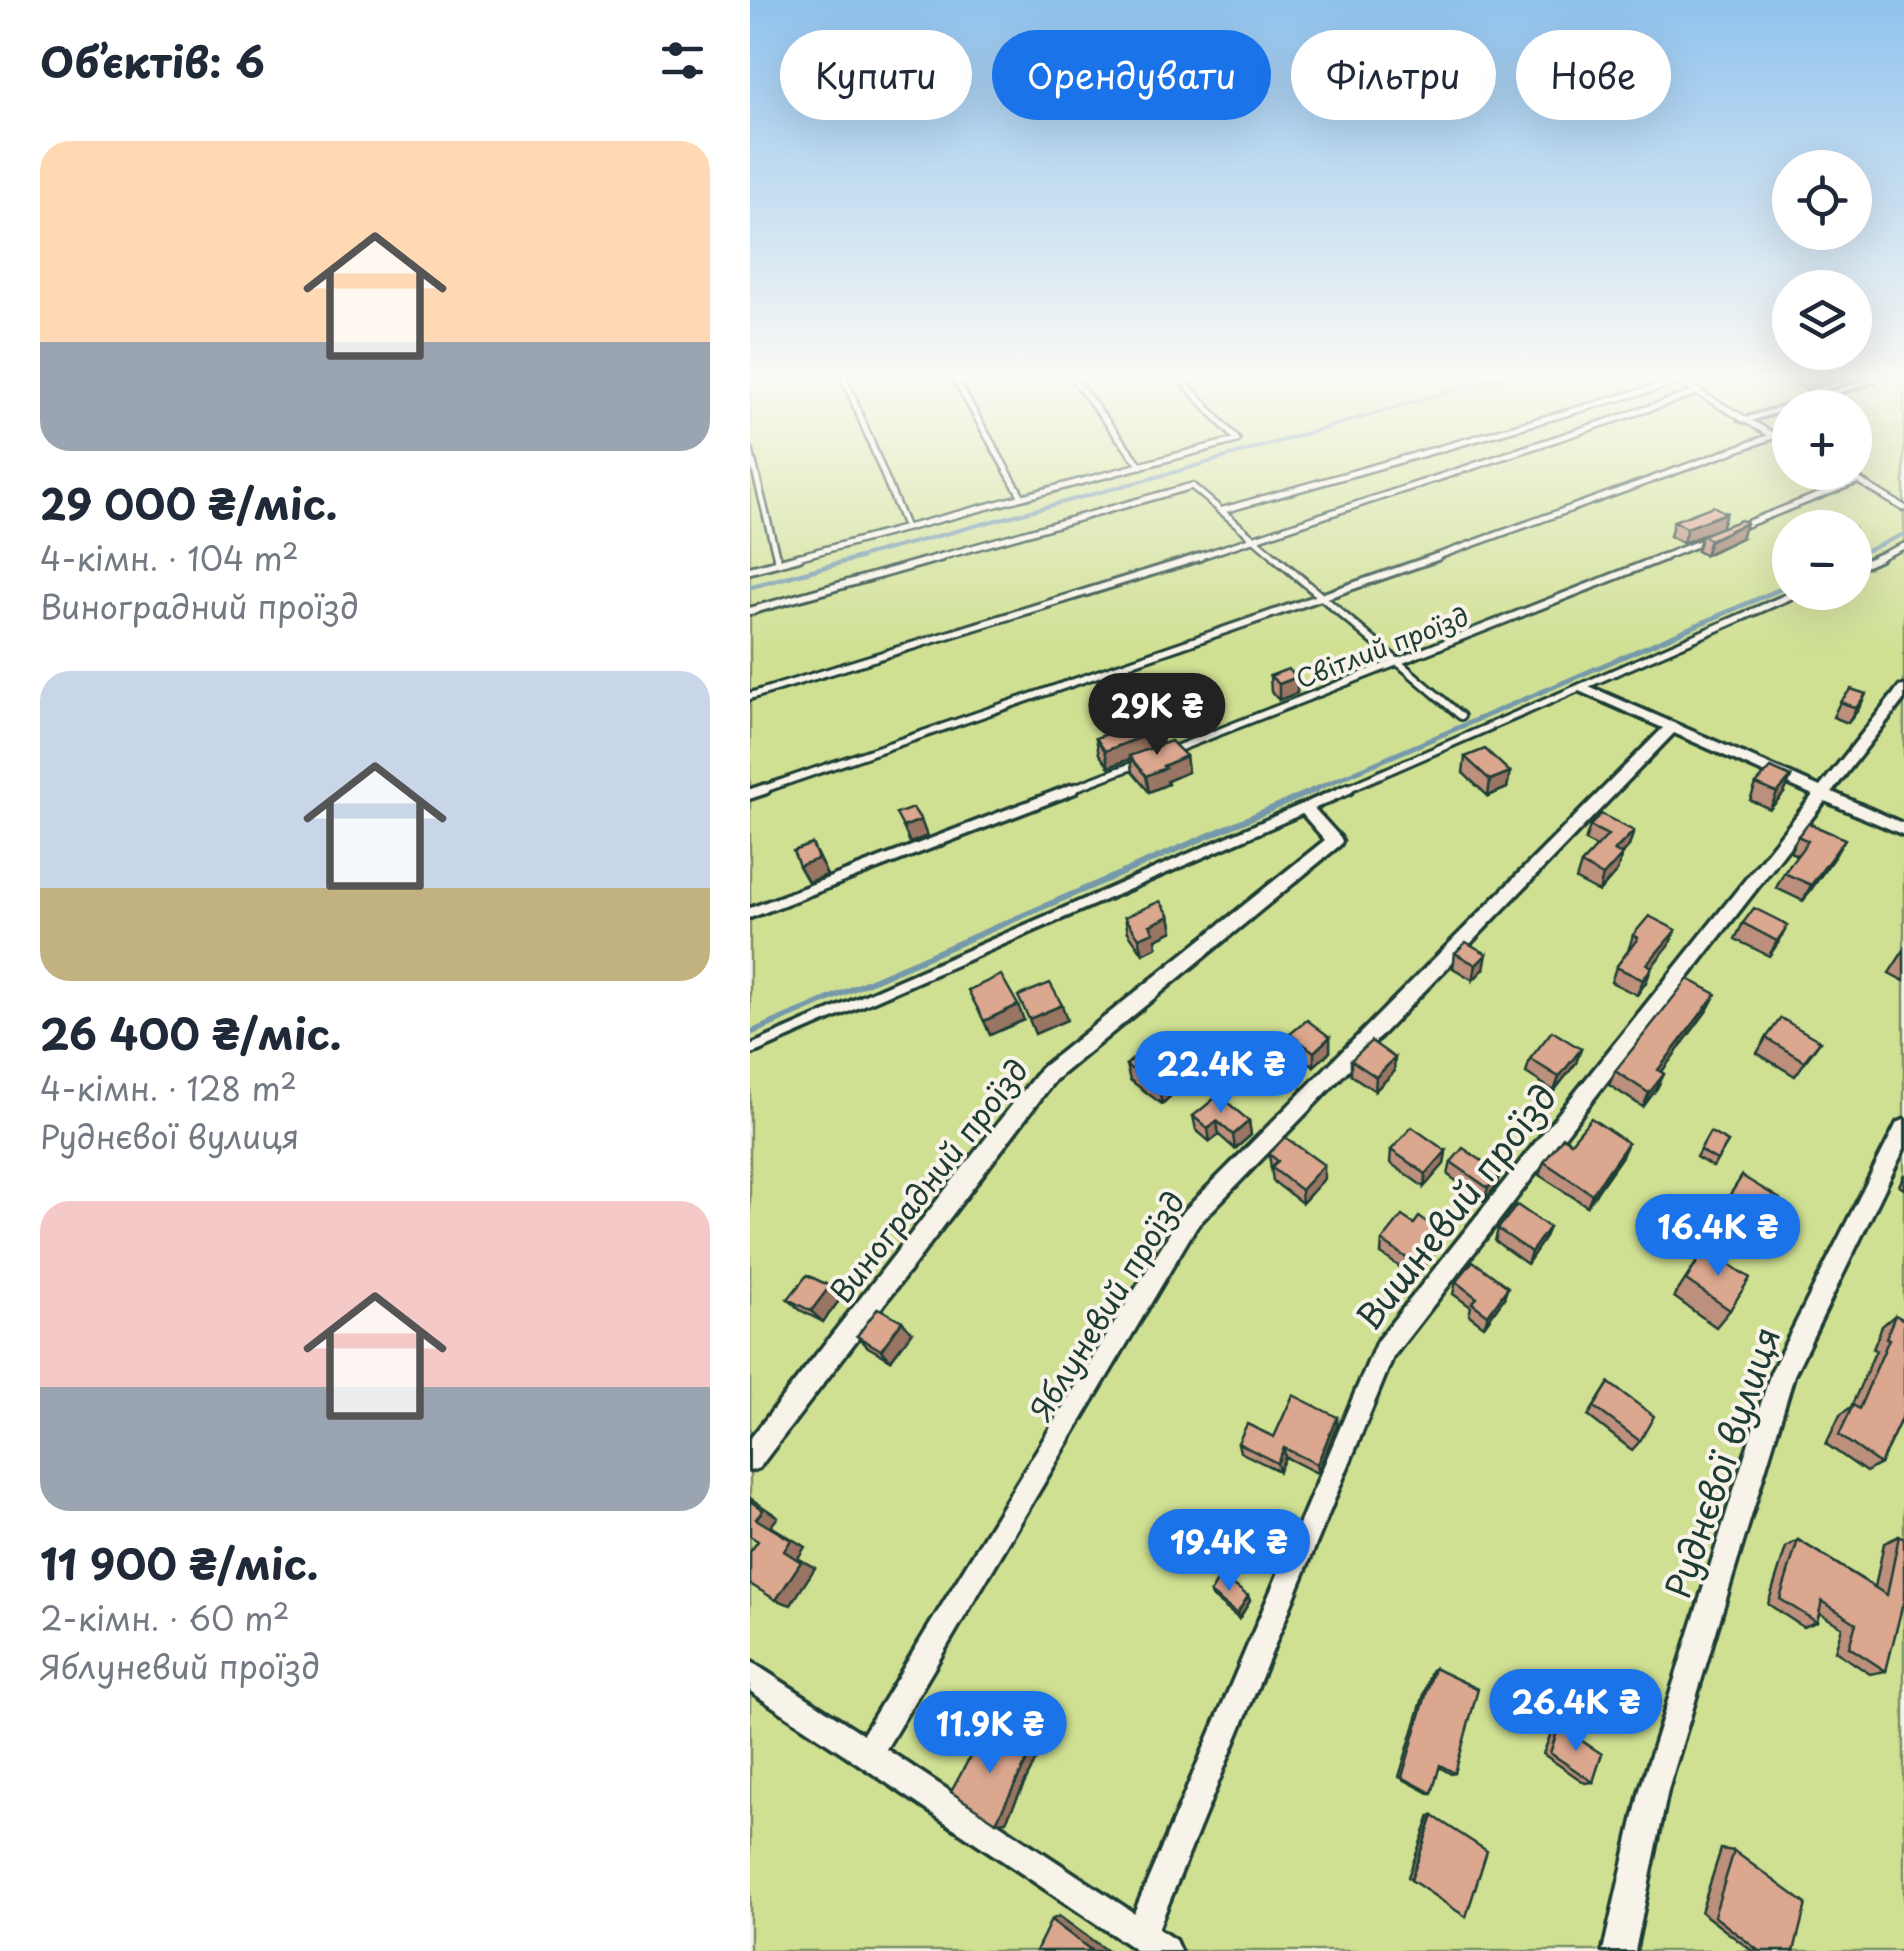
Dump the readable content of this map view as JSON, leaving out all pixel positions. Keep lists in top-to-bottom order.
{
  "streets": {
    "street": [
      "Виноградний проїзд",
      "Вишневий проїзд",
      "Яблуневий проїзд",
      "Руднєвої вулиця"
    ],
    "lane": ["Світлий проїзд"]
  },
  "page": {
    "heading": "Об’єктів: 6",
    "chip": [
      "Купити",
      "Орендувати",
      "Фільтри",
      "Нове"
    ],
    "list": [
      {
        "name": "29 000 ₴/міс.",
        "note": "4-кімн. · 104 m² · Виноградний проїзд"
      },
      {
        "name": "26 400 ₴/міс.",
        "note": "4-кімн. · 128 m² · Руднєвої вулиця"
      },
      {
        "name": "11 900 ₴/міс.",
        "note": "2-кімн. · 60 m² · Яблуневий проїзд"
      }
    ],
    "map_buttons": ["+", "−"],
    "price": [
      "29K ₴",
      "22.4K ₴",
      "16.4K ₴",
      "19.4K ₴",
      "26.4K ₴",
      "11.9K ₴"
    ]
  }
}
